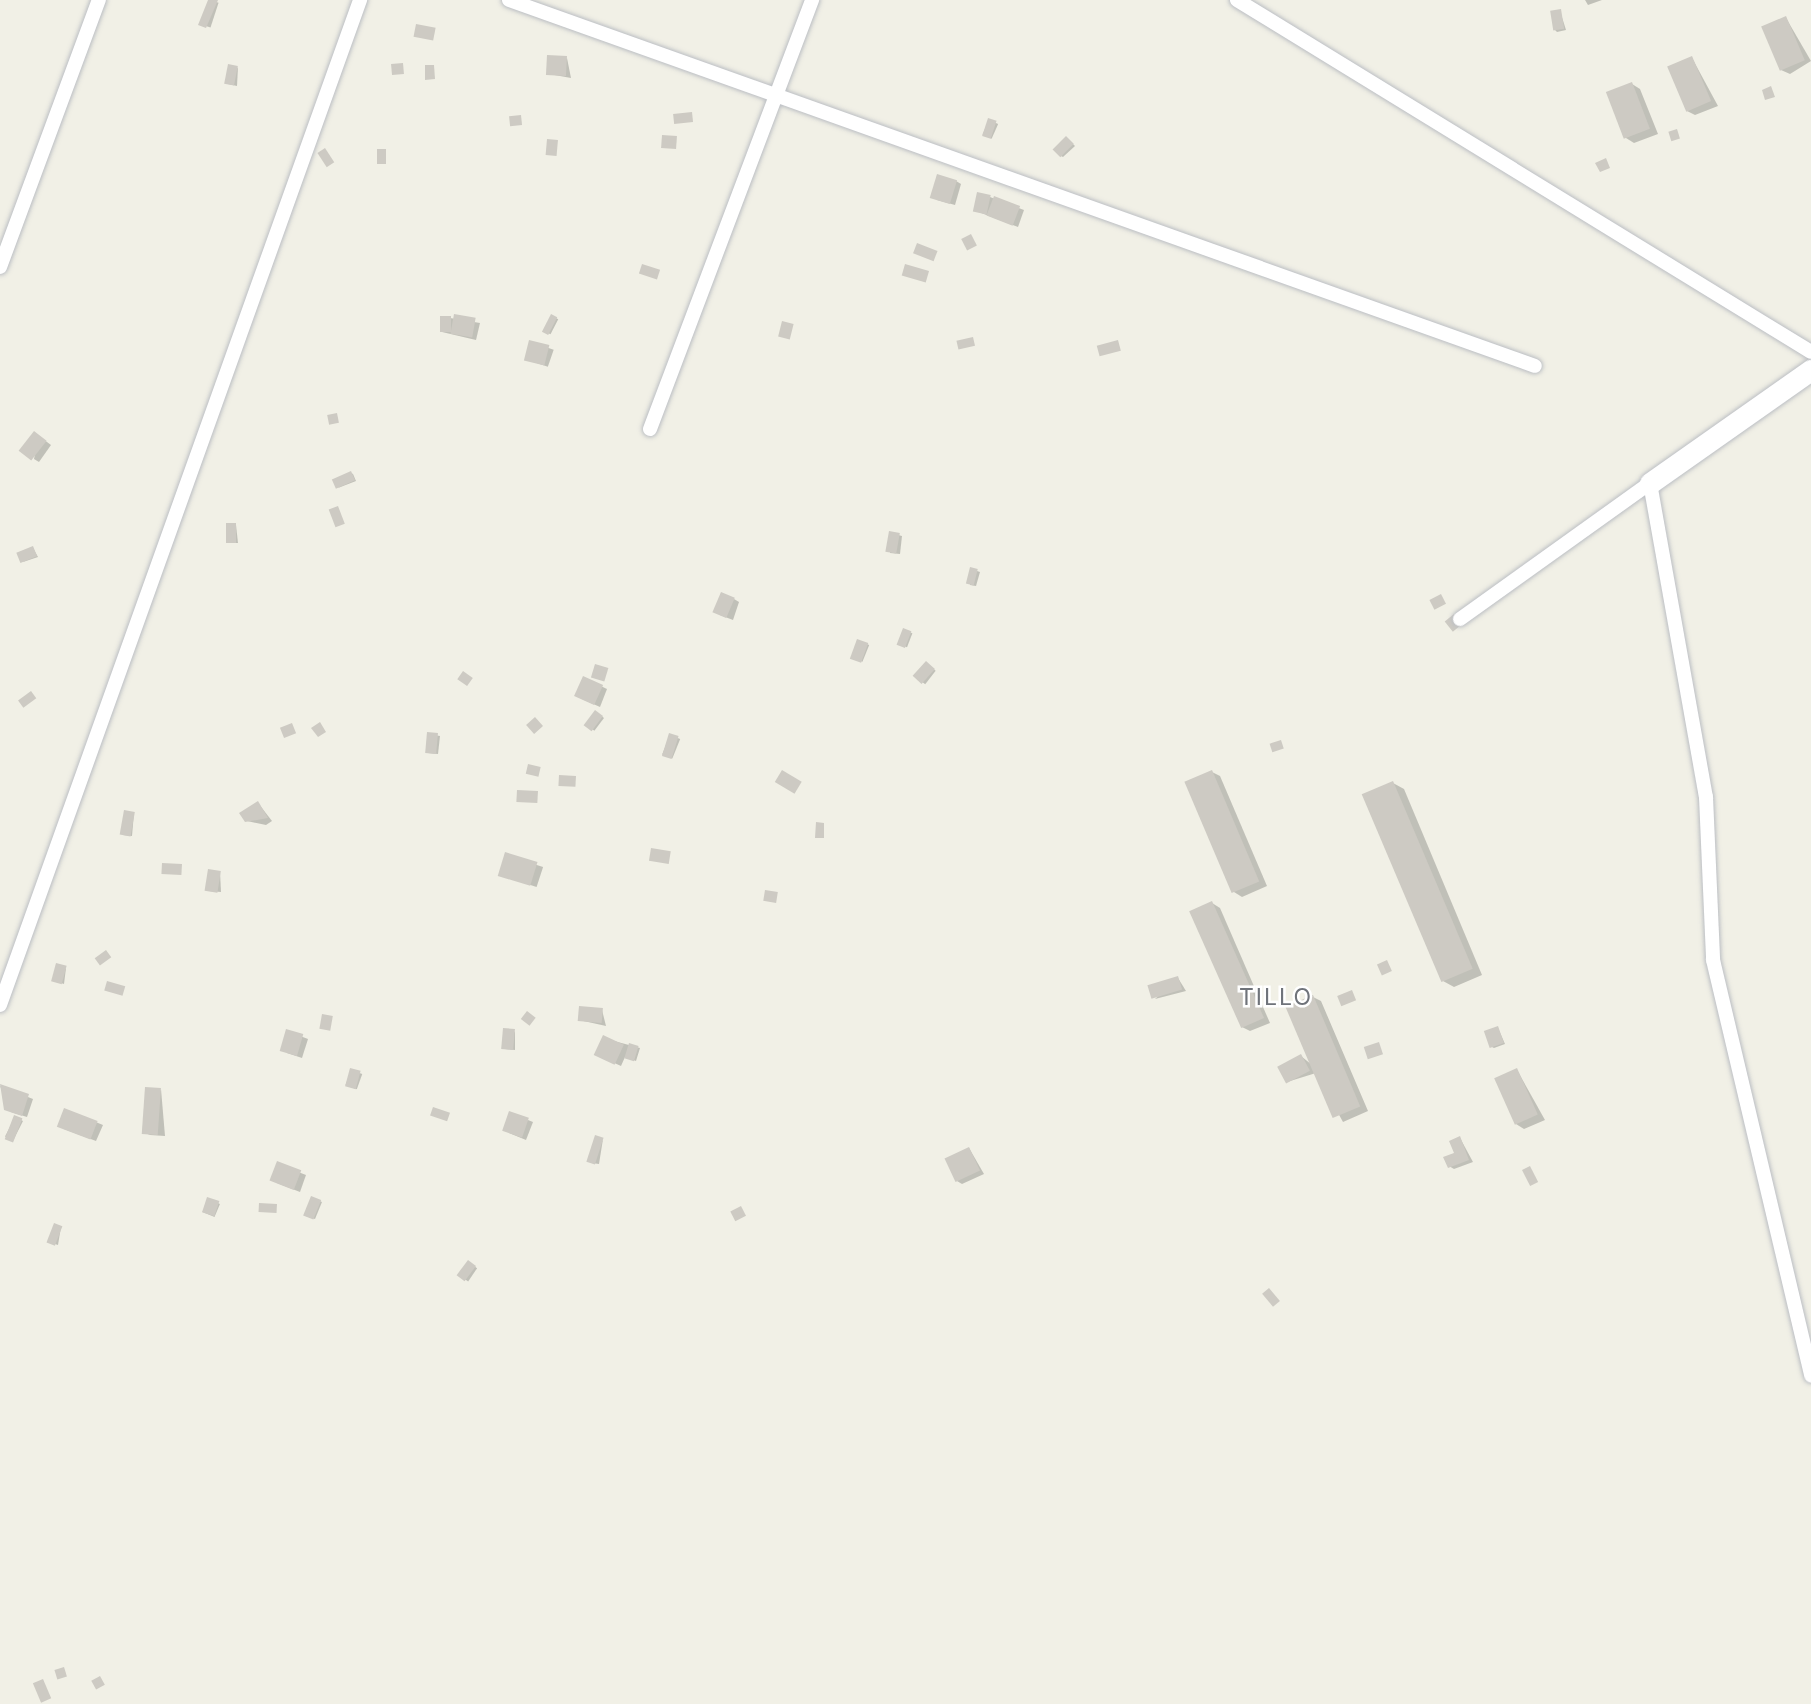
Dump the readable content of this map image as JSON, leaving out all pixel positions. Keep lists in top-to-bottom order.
{
  "districts": ["TILLO"]
}
